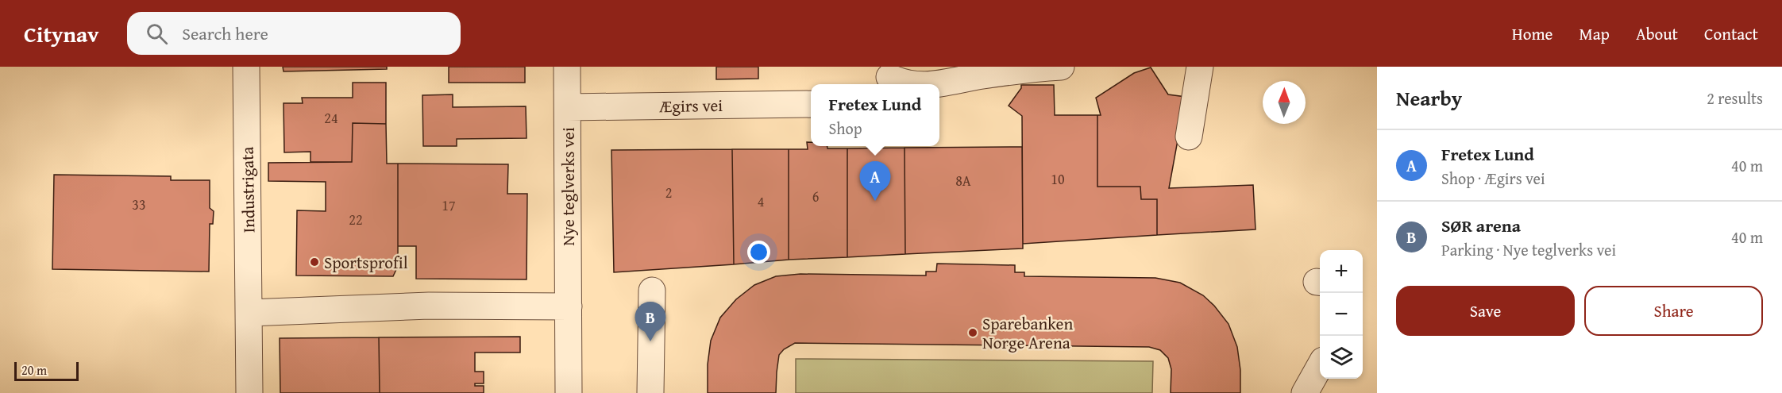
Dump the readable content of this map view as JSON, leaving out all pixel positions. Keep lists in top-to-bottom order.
{
  "streets": {
    "street": ["Ægirs vei", "Nye teglverks vei", "Industrigata"]
  },
  "crossings": [
    ["Ægirs vei", "Nye teglverks vei"]
  ],
  "places": ["Sportsprofil", "Sparebanken Norge Arena"],
  "house_numbers": [
    "24",
    "10",
    "8A",
    "2",
    "6",
    "4",
    "33",
    "17",
    "22"
  ],
  "scale_bar": "20 m",
  "north": "top",
  "page": {
    "header": "Citynav",
    "search": "Search here",
    "nav": [
      "Home",
      "Map",
      "About",
      "Contact"
    ],
    "heading": ["Nearby", "2 results"],
    "popup": ["Fretex Lund", "Shop"],
    "list": [
      {
        "mark": "A",
        "name": "Fretex Lund",
        "note": "Shop · Ægirs vei",
        "value": "40 m"
      },
      {
        "mark": "B",
        "name": "SØR arena",
        "note": "Parking · Nye teglverks vei",
        "value": "40 m"
      }
    ],
    "pins": ["A", "B"],
    "map_buttons": ["+", "−"],
    "buttons": ["Save", "Share"],
    "scale": "20 m"
  }
}
